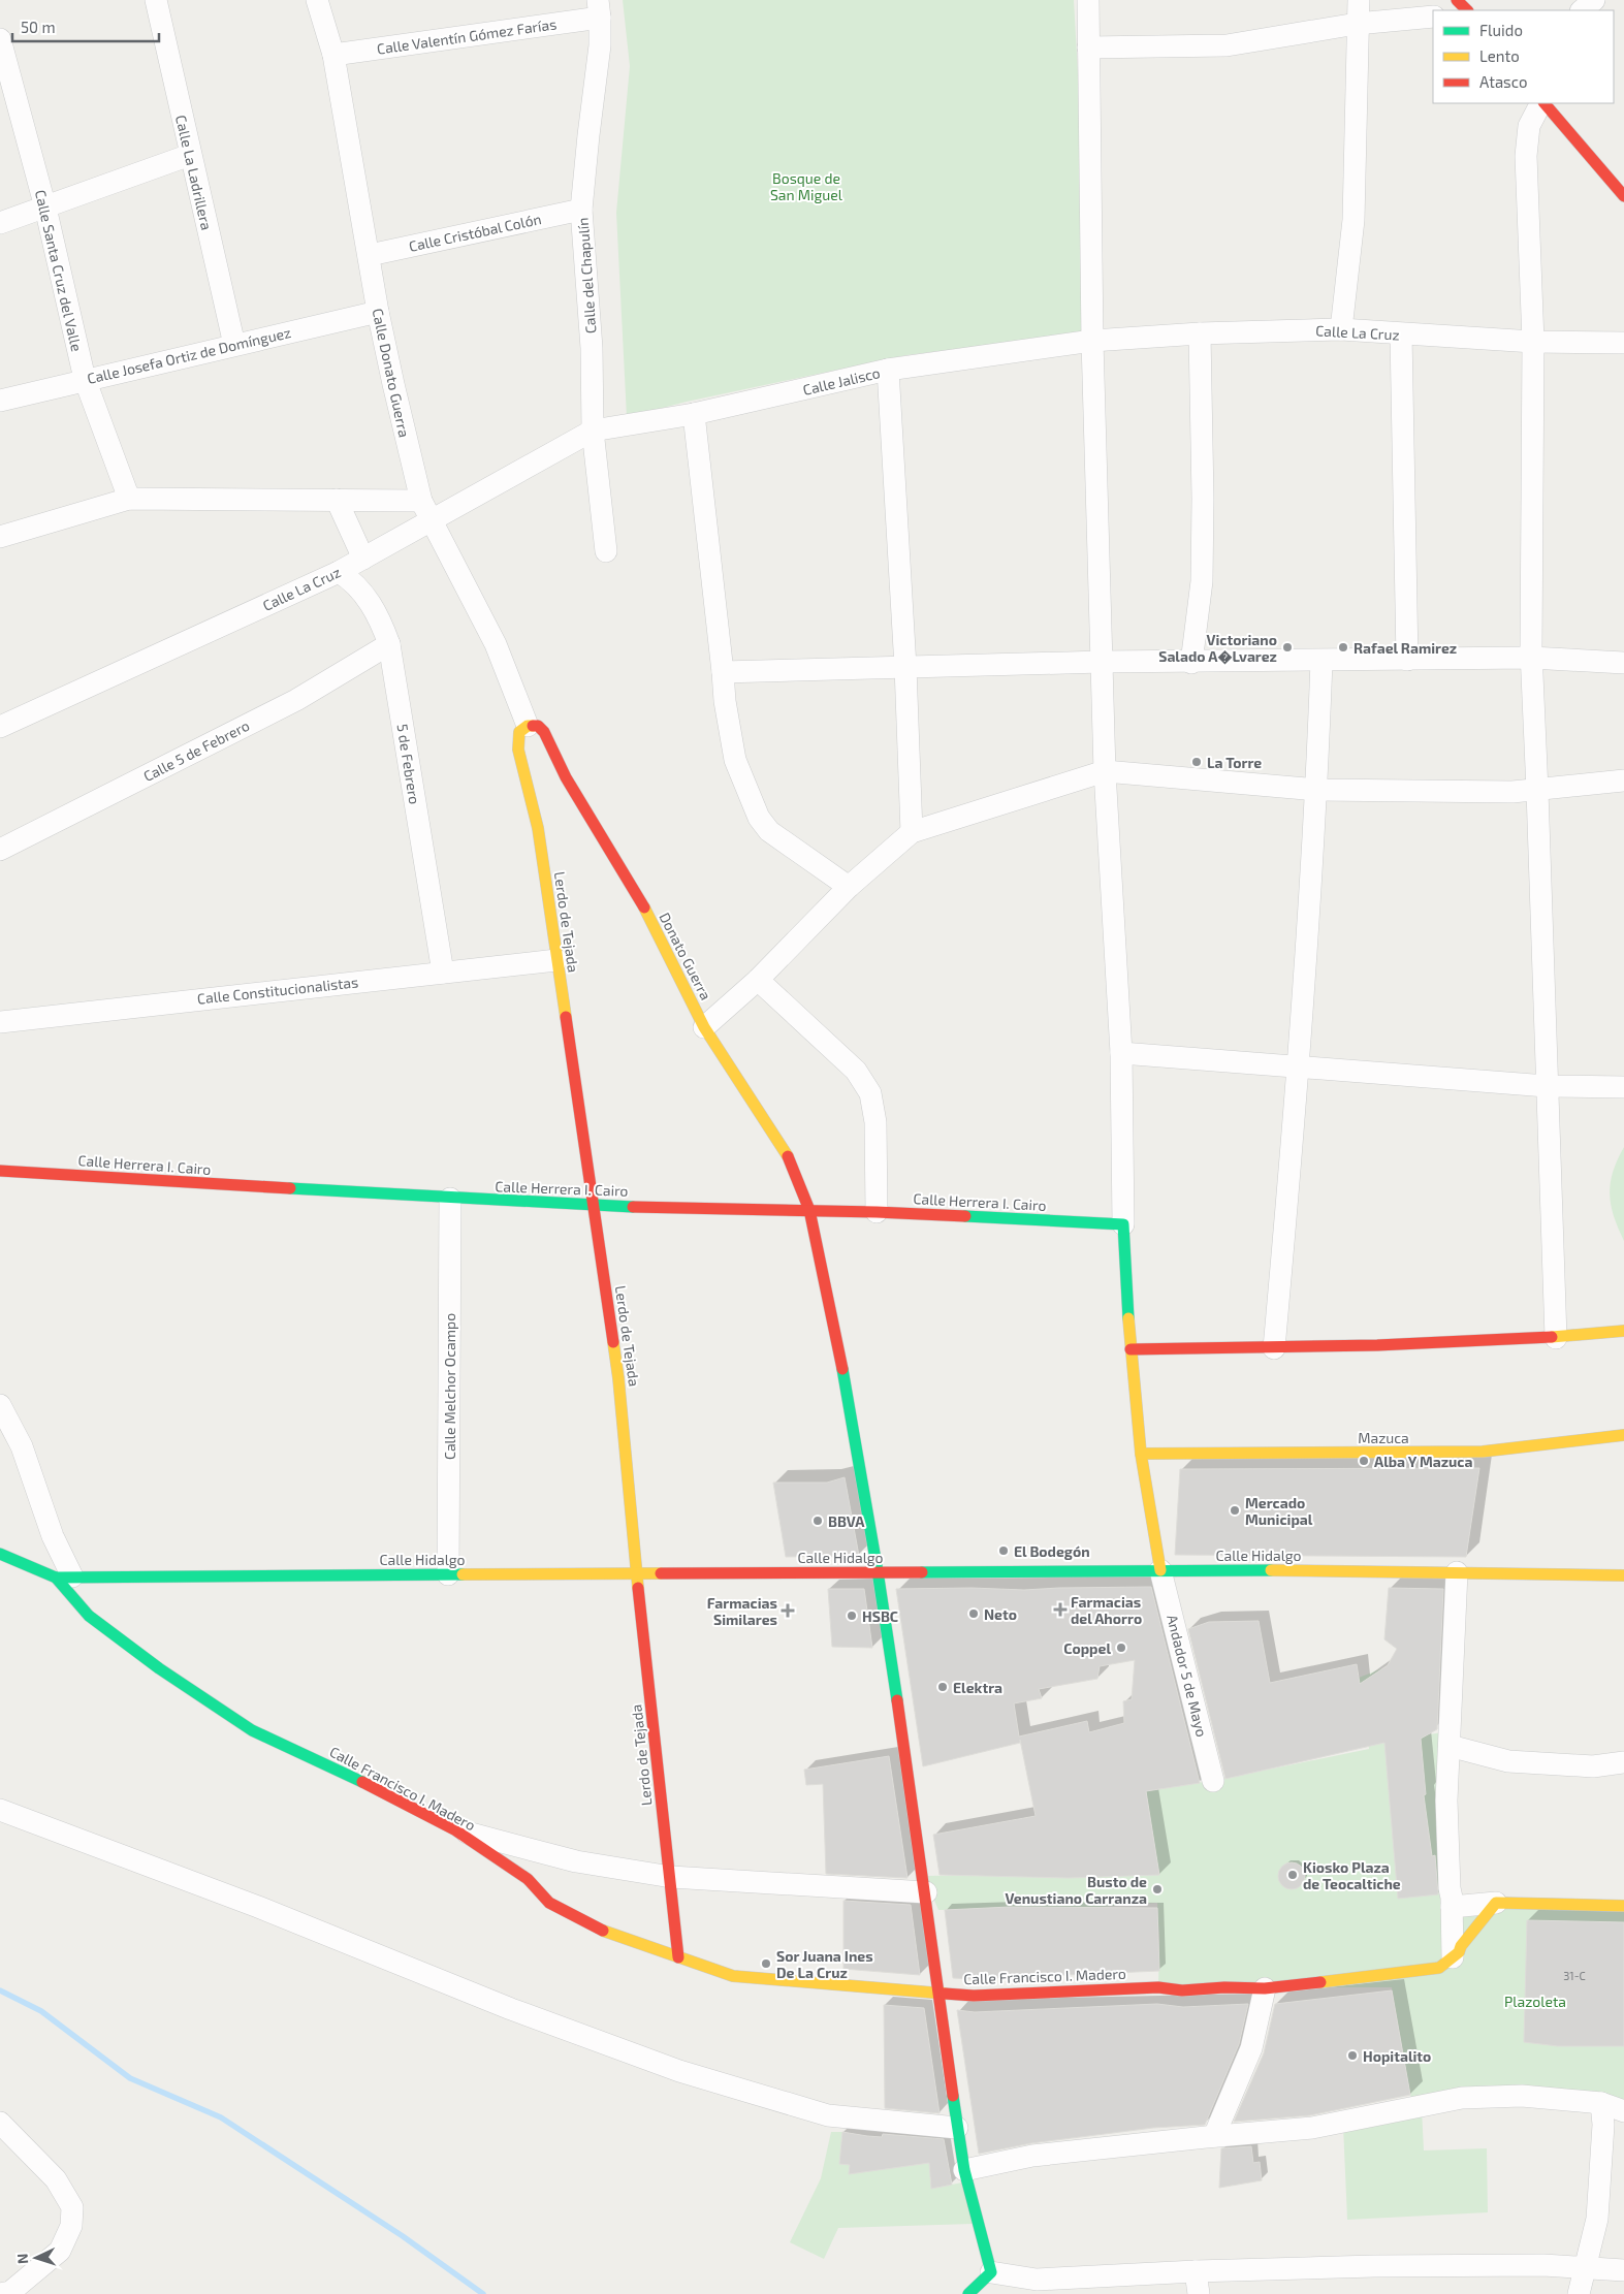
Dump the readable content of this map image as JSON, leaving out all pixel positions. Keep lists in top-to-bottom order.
{
  "streets": {
    "main road": [
      "Lerdo de Tejada",
      "Donato Guerra",
      "Calle Herrera I. Cairo",
      "Mazuca",
      "Calle Hidalgo",
      "Calle Francisco I. Madero"
    ],
    "street": [
      "Calle Valentín Gómez Farías",
      "Calle La Ladrillera",
      "Calle Cristóbal Colón",
      "Calle Santa Cruz del Valle",
      "Calle del Chapulín",
      "Calle La Cruz",
      "Calle Josefa Ortiz de Domínguez",
      "Calle Donato Guerra",
      "Calle Jalisco",
      "Calle 5 de Febrero",
      "5 de Febrero",
      "Calle Constitucionalistas",
      "Calle Melchor Ocampo",
      "Andador 5 de Mayo"
    ]
  },
  "crossings": [
    ["Calle Valentín Gómez Farías", "Calle del Chapulín"],
    ["Calle Valentín Gómez Farías", "Calle Donato Guerra"],
    ["Calle La Ladrillera", "Calle Josefa Ortiz de Domínguez"],
    ["Calle Cristóbal Colón", "Calle del Chapulín"],
    ["Calle Cristóbal Colón", "Calle Donato Guerra"],
    ["Calle Santa Cruz del Valle", "Calle Josefa Ortiz de Domínguez"],
    ["Calle del Chapulín", "Calle La Cruz"],
    ["Calle del Chapulín", "Calle Jalisco"],
    ["Calle La Cruz", "Calle Donato Guerra"],
    ["Calle La Cruz", "Calle Jalisco"],
    ["Calle La Cruz", "5 de Febrero"],
    ["Calle Josefa Ortiz de Domínguez", "Calle Donato Guerra"],
    ["Calle Donato Guerra", "Lerdo de Tejada"],
    ["Calle Donato Guerra", "Donato Guerra"],
    ["Calle 5 de Febrero", "5 de Febrero"],
    ["5 de Febrero", "Calle Constitucionalistas"],
    ["Lerdo de Tejada", "Donato Guerra"],
    ["Lerdo de Tejada", "Calle Constitucionalistas"],
    ["Lerdo de Tejada", "Calle Herrera I. Cairo"],
    ["Lerdo de Tejada", "Calle Hidalgo"],
    ["Lerdo de Tejada", "Calle Francisco I. Madero"],
    ["Donato Guerra", "Calle Herrera I. Cairo"],
    ["Donato Guerra", "Calle Hidalgo"],
    ["Donato Guerra", "Calle Francisco I. Madero"],
    ["Calle Herrera I. Cairo", "Calle Melchor Ocampo"],
    ["Calle Melchor Ocampo", "Calle Hidalgo"],
    ["Calle Hidalgo", "Andador 5 de Mayo"],
    ["Calle Hidalgo", "Calle Francisco I. Madero"]
  ],
  "parks": ["Bosque de San Miguel", "Plazoleta"],
  "places": {
    "other": [
      "Victoriano Salado A�Lvarez",
      "Rafael Ramirez",
      "La Torre",
      "Alba Y Mazuca",
      "Mercado Municipal",
      "BBVA",
      "El Bodegón",
      "Neto",
      "HSBC",
      "Coppel",
      "Elektra",
      "Kiosko Plaza de Teocaltiche",
      "Busto de Venustiano Carranza",
      "Sor Juana Ines De La Cruz",
      "Hopitalito"
    ],
    "health": ["Farmacias del Ahorro", "Farmacias Similares"]
  },
  "house_numbers": ["31-C"],
  "legend": ["Fluido", "Lento", "Atasco"],
  "scale_bar": "50 m",
  "north": "left"
}
